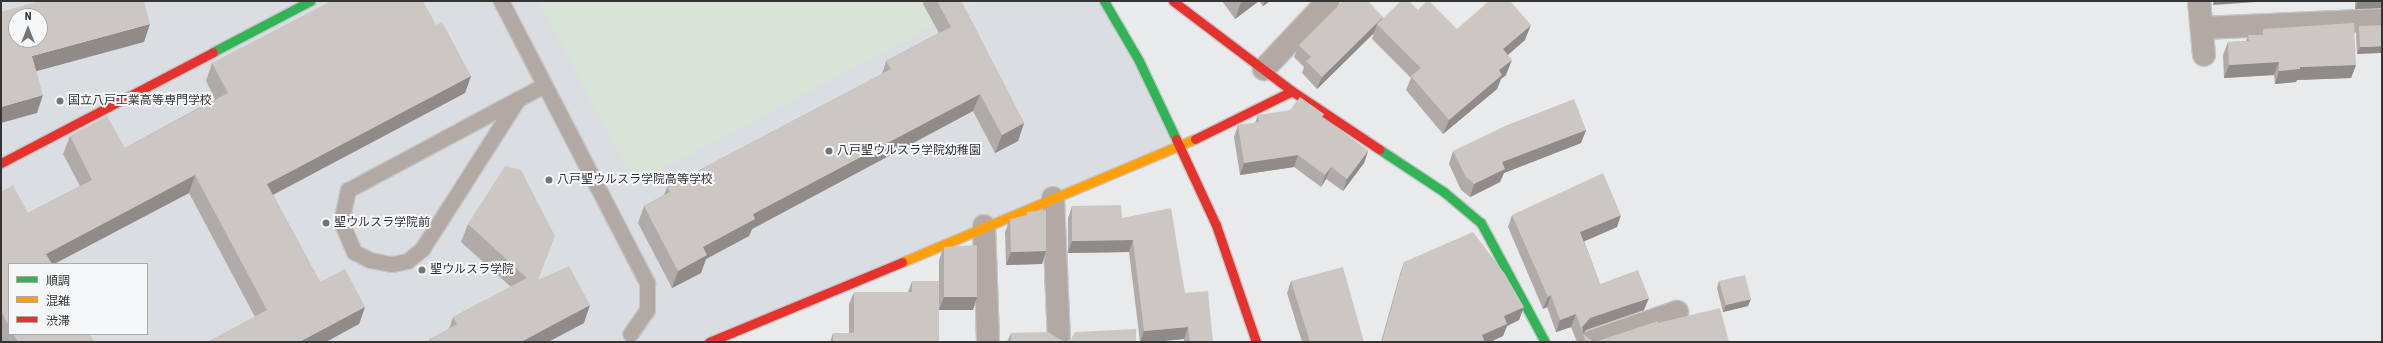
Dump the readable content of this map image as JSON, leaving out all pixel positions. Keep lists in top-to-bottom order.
{
  "places": [
    "国立八戸工業高等専門学校",
    "八戸聖ウルスラ学院幼稚園",
    "八戸聖ウルスラ学院高等学校",
    "聖ウルスラ学院前",
    "聖ウルスラ学院"
  ],
  "legend": ["順調", "混雑", "渋滞"],
  "north": "top"
}
